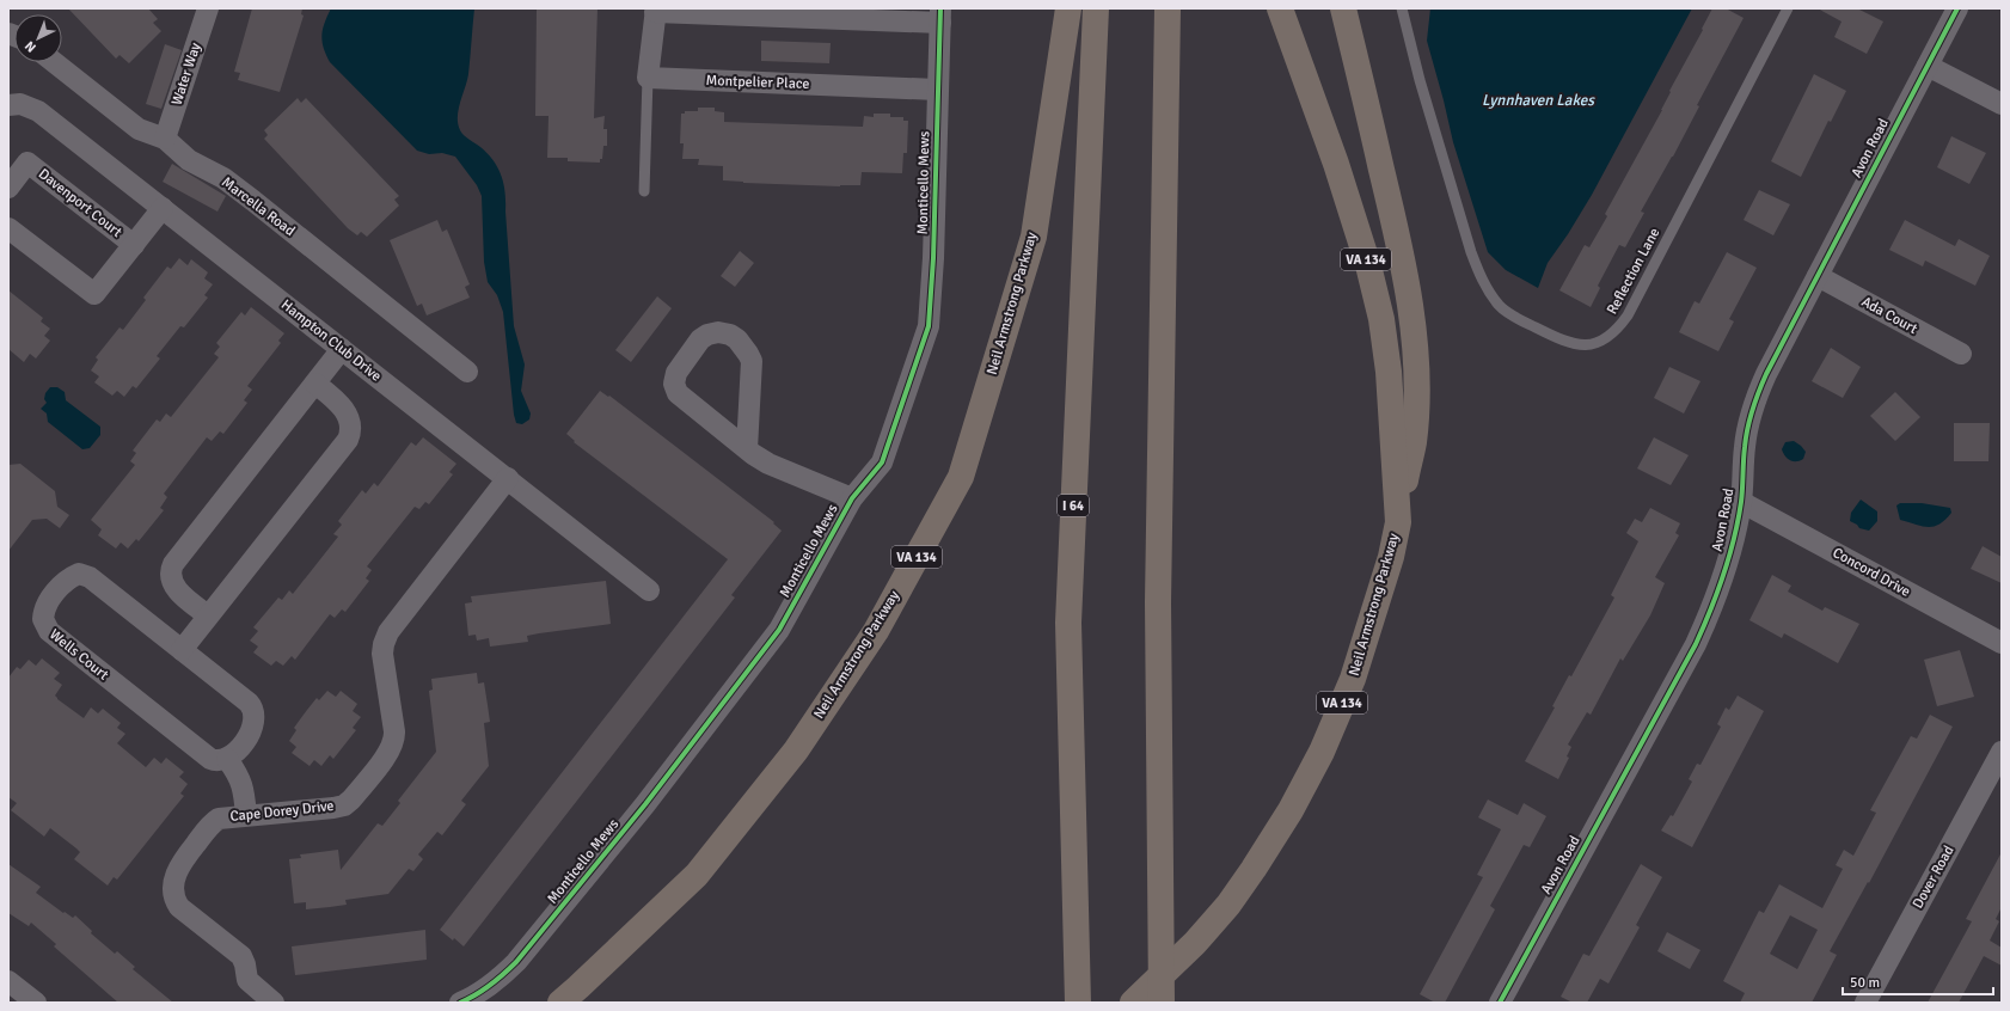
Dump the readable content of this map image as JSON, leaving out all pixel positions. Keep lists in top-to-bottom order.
{
  "streets": {
    "highway": ["VA 134", "Neil Armstrong Parkway", "I 64"],
    "street": [
      "Water Way",
      "Montpelier Place",
      "Avon Road",
      "Monticello Mews",
      "Davenport Court",
      "Marcella Road",
      "Ada Court",
      "Hampton Club Drive",
      "Concord Drive",
      "Wells Court",
      "Cape Dorey Drive",
      "Dover Road"
    ],
    "lane": ["Reflection Lane"]
  },
  "crossings": [
    ["Water Way", "Marcella Road"],
    ["Montpelier Place", "Monticello Mews"],
    ["Avon Road", "Ada Court"],
    ["Avon Road", "Concord Drive"],
    ["Davenport Court", "Hampton Club Drive"],
    ["Hampton Club Drive", "Cape Dorey Drive"]
  ],
  "water": ["Lynnhaven Lakes"],
  "scale_bar": "50 m",
  "north": "bottom left"
}
